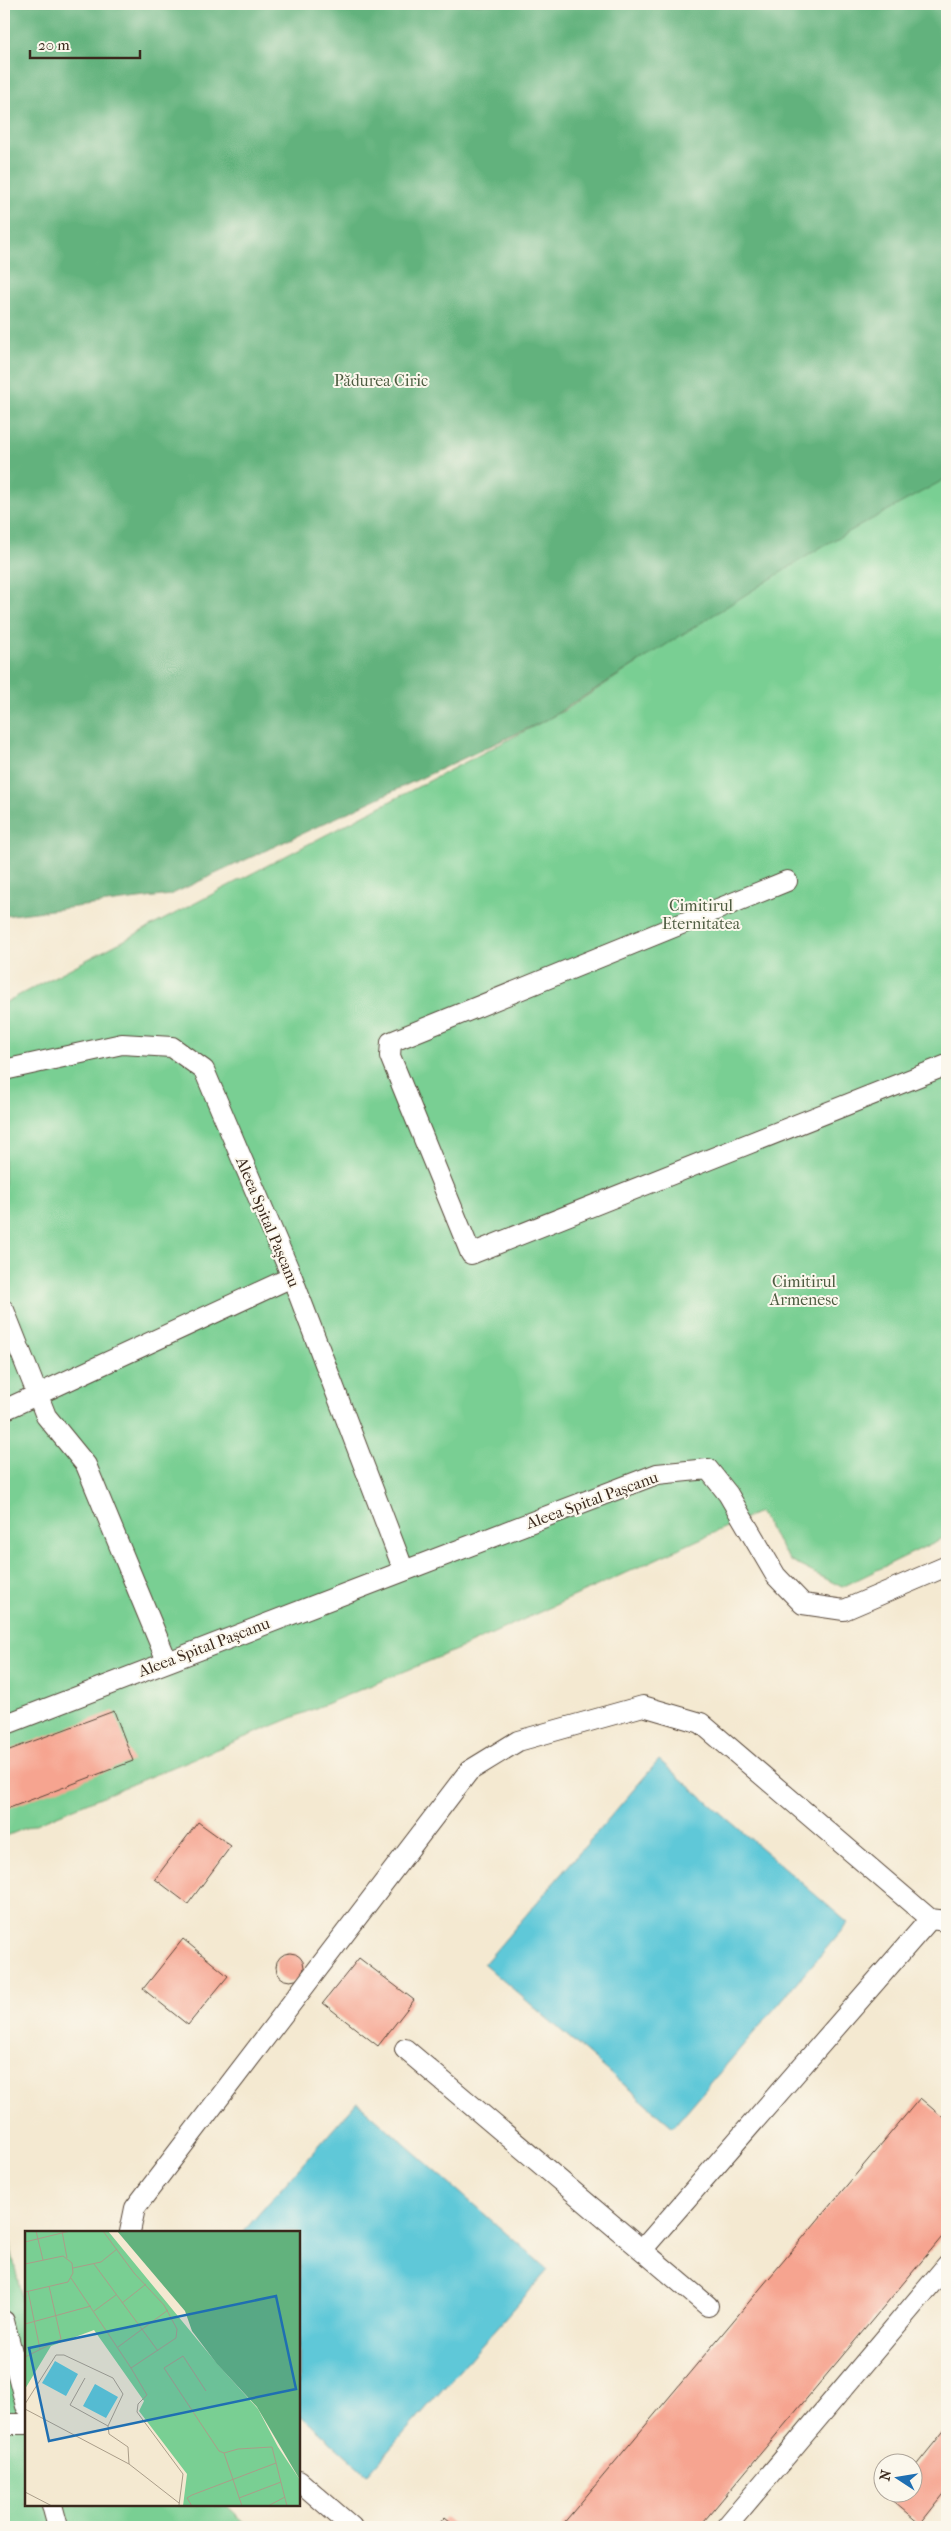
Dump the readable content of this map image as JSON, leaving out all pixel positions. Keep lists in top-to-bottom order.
{
  "streets": {
    "lane": ["Aleea Spital Pașcanu"]
  },
  "parks": ["Pădurea Ciric", "Cimitirul Eternitatea", "Cimitirul Armenesc"],
  "scale_bar": "20 m",
  "north": "left"
}
